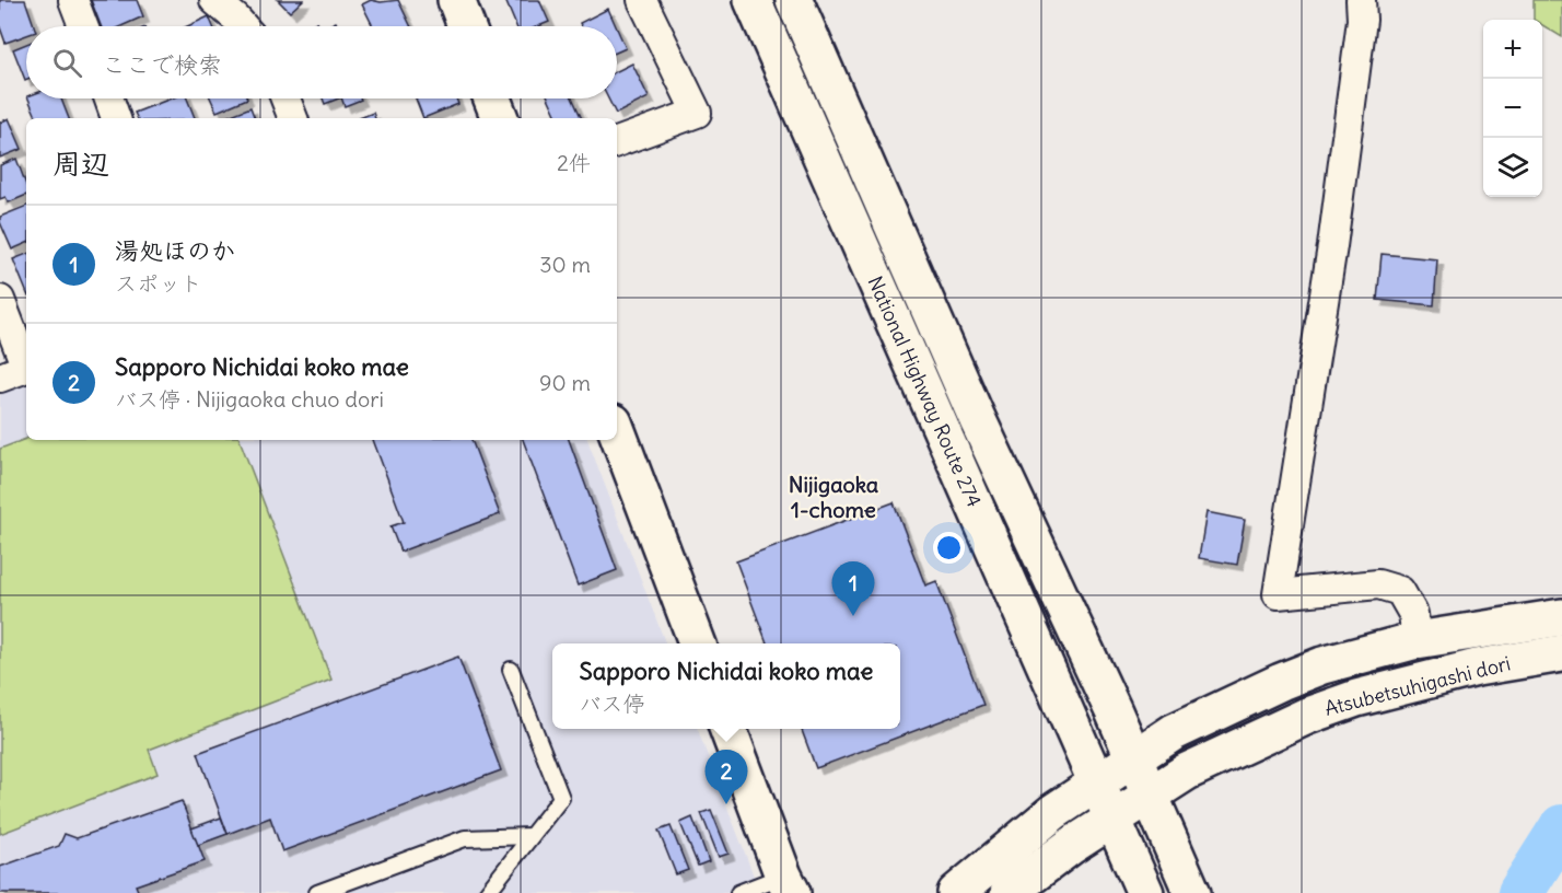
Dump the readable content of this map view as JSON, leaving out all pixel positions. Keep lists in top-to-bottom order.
{
  "streets": {
    "main road": ["National Highway Route 274", "Atsubetsuhigashi dori"]
  },
  "crossings": [
    ["National Highway Route 274", "Atsubetsuhigashi dori"]
  ],
  "districts": ["Nijigaoka 1-chome"],
  "page": {
    "map_buttons": ["+", "−"],
    "search": "ここで検索",
    "heading": ["周辺", "2件"],
    "list": [
      {
        "mark": "1",
        "name": "湯処ほのか",
        "note": "スポット",
        "value": "30 m"
      },
      {
        "mark": "2",
        "name": "Sapporo Nichidai koko mae",
        "note": "バス停 · Nijigaoka chuo dori",
        "value": "90 m"
      }
    ],
    "pins": ["1", "2"],
    "popup": ["Sapporo Nichidai koko mae", "バス停"]
  }
}
